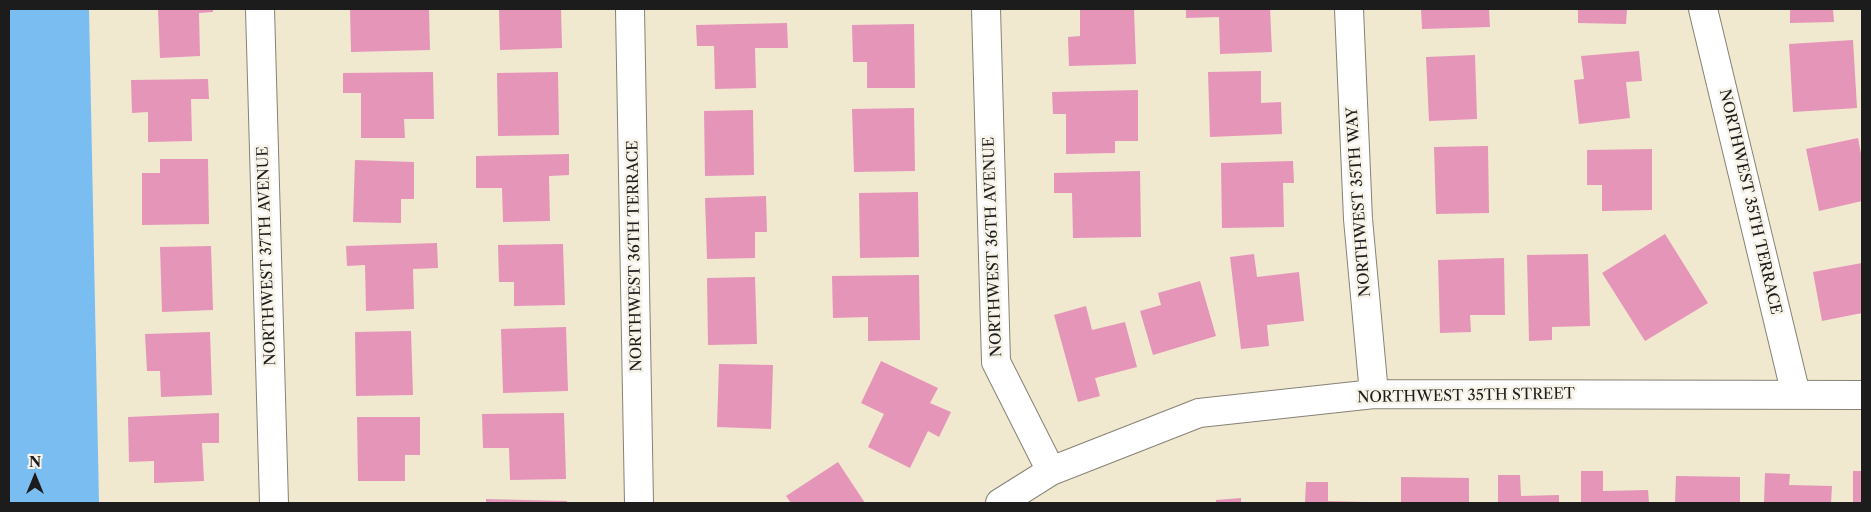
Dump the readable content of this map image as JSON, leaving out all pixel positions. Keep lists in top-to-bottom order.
{
  "streets": {
    "street": [
      "NORTHWEST 35TH WAY",
      "NORTHWEST 35TH TERRACE",
      "NORTHWEST 36TH AVENUE",
      "NORTHWEST 37TH AVENUE",
      "NORTHWEST 36TH TERRACE",
      "NORTHWEST 35TH STREET"
    ]
  },
  "crossings": [
    ["NORTHWEST 35TH WAY", "NORTHWEST 35TH STREET"],
    ["NORTHWEST 35TH TERRACE", "NORTHWEST 35TH STREET"],
    ["NORTHWEST 36TH AVENUE", "NORTHWEST 35TH STREET"]
  ],
  "north": "top"
}
